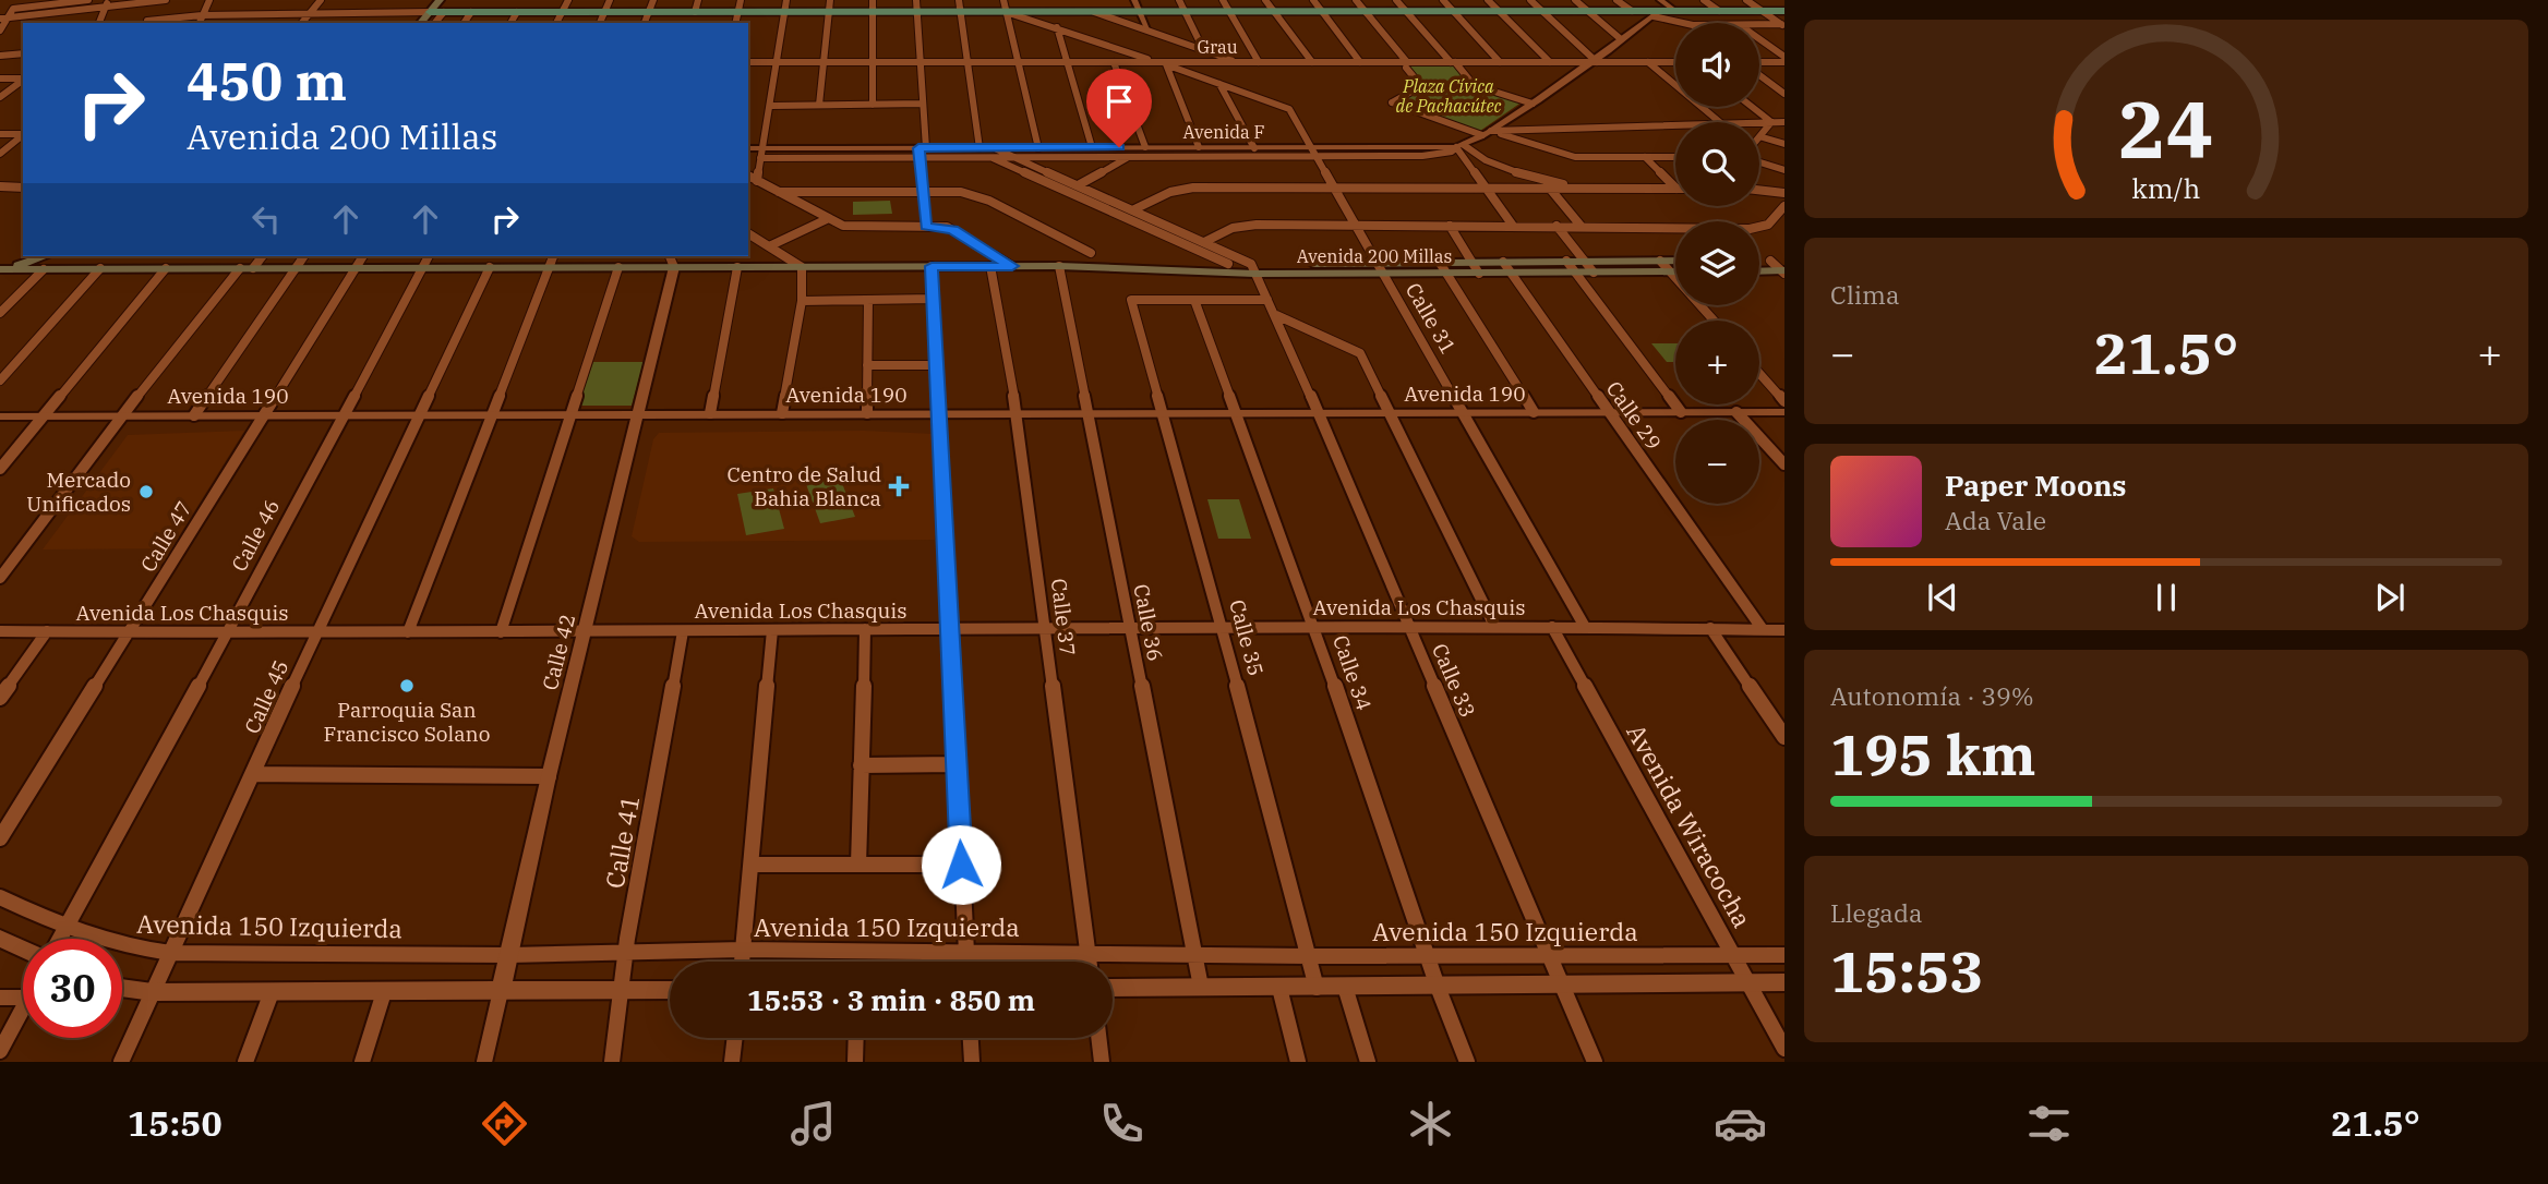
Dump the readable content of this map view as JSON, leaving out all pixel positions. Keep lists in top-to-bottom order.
{
  "streets": {
    "main road": ["Avenida 200 Millas"],
    "street": [
      "Grau",
      "Avenida F",
      "Calle 31",
      "Avenida 190",
      "Calle 29",
      "Calle 46",
      "Calle 47",
      "Avenida Los Chasquis",
      "Calle 37",
      "Calle 36",
      "Calle 35",
      "Calle 42",
      "Calle 34",
      "Calle 33",
      "Calle 45",
      "Avenida Wiracocha",
      "Calle 41",
      "Avenida 150 Izquierda"
    ]
  },
  "crossings": [
    ["Grau", "Avenida F"],
    ["Avenida F", "Calle 31"],
    ["Avenida 200 Millas", "Calle 31"],
    ["Avenida 200 Millas", "Calle 29"],
    ["Avenida 200 Millas", "Calle 46"],
    ["Avenida 200 Millas", "Calle 47"],
    ["Avenida 200 Millas", "Calle 37"],
    ["Avenida 200 Millas", "Calle 36"],
    ["Avenida 200 Millas", "Calle 42"],
    ["Avenida 200 Millas", "Calle 33"],
    ["Avenida 200 Millas", "Calle 45"],
    ["Calle 31", "Avenida 190"],
    ["Calle 31", "Avenida Los Chasquis"],
    ["Avenida 190", "Calle 29"],
    ["Avenida 190", "Calle 46"],
    ["Avenida 190", "Calle 47"],
    ["Avenida 190", "Calle 37"],
    ["Avenida 190", "Calle 36"],
    ["Avenida 190", "Calle 35"],
    ["Avenida 190", "Calle 42"],
    ["Avenida 190", "Calle 34"],
    ["Avenida 190", "Calle 33"],
    ["Avenida 190", "Calle 45"],
    ["Calle 29", "Avenida Los Chasquis"],
    ["Calle 46", "Avenida Los Chasquis"],
    ["Calle 46", "Avenida 150 Izquierda"],
    ["Calle 47", "Avenida Los Chasquis"],
    ["Avenida Los Chasquis", "Calle 37"],
    ["Avenida Los Chasquis", "Calle 36"],
    ["Avenida Los Chasquis", "Calle 35"],
    ["Avenida Los Chasquis", "Calle 42"],
    ["Avenida Los Chasquis", "Calle 34"],
    ["Avenida Los Chasquis", "Calle 33"],
    ["Avenida Los Chasquis", "Calle 45"],
    ["Avenida Los Chasquis", "Avenida Wiracocha"],
    ["Avenida Los Chasquis", "Calle 41"],
    ["Calle 37", "Avenida 150 Izquierda"],
    ["Calle 36", "Avenida 150 Izquierda"],
    ["Calle 35", "Calle 34"],
    ["Calle 35", "Avenida 150 Izquierda"],
    ["Calle 42", "Avenida 150 Izquierda"],
    ["Calle 34", "Avenida 150 Izquierda"],
    ["Calle 33", "Avenida 150 Izquierda"],
    ["Calle 45", "Avenida 150 Izquierda"],
    ["Avenida Wiracocha", "Avenida 150 Izquierda"],
    ["Calle 41", "Avenida 150 Izquierda"]
  ],
  "parks": ["Plaza Cívica de Pachacútec"],
  "places": {
    "health": ["Centro de Salud Bahia Blanca"],
    "other": ["Mercado Unificados", "Parroquia San Francisco Solano"]
  },
  "page": {
    "map_buttons": ["+", "−"],
    "turn": ["450 m", "Avenida 200 Millas"],
    "tile": [
      "Clima",
      ["Autonomía · 39%", "195 km"],
      ["Llegada", "15:53"]
    ],
    "heat": ["−", "21.5°", "+"],
    "song": ["Paper Moons", "Ada Vale"],
    "limit": "30",
    "trip": "15:53 · 3 min · 850 m",
    "tabs": ["15:50", "21.5°"],
    "gauge": ["24", "km/h"]
  }
}
